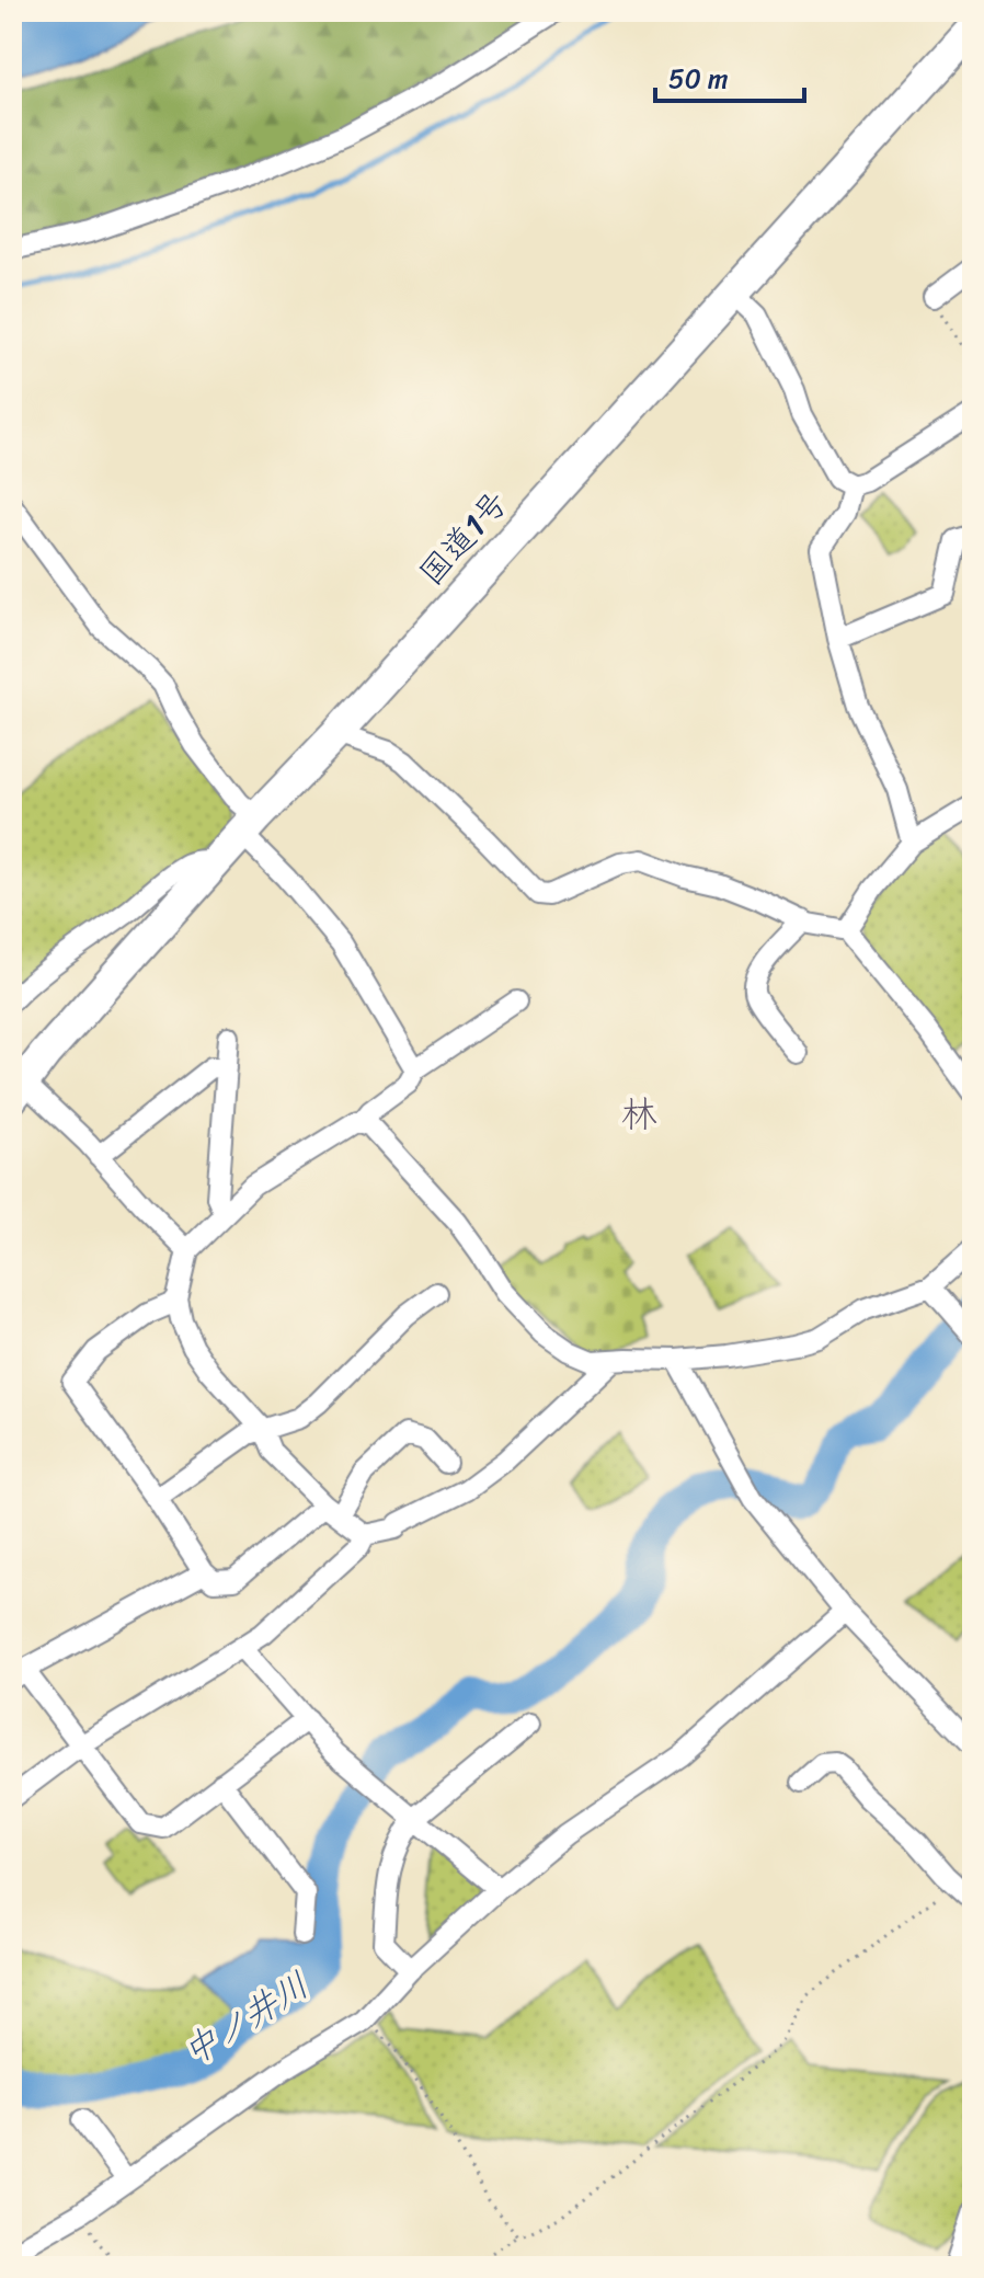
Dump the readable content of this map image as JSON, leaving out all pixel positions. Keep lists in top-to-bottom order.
{
  "streets": {
    "highway": ["国道1号"]
  },
  "districts": ["林"],
  "water": ["中ノ井川"],
  "scale_bar": "50 m"
}
